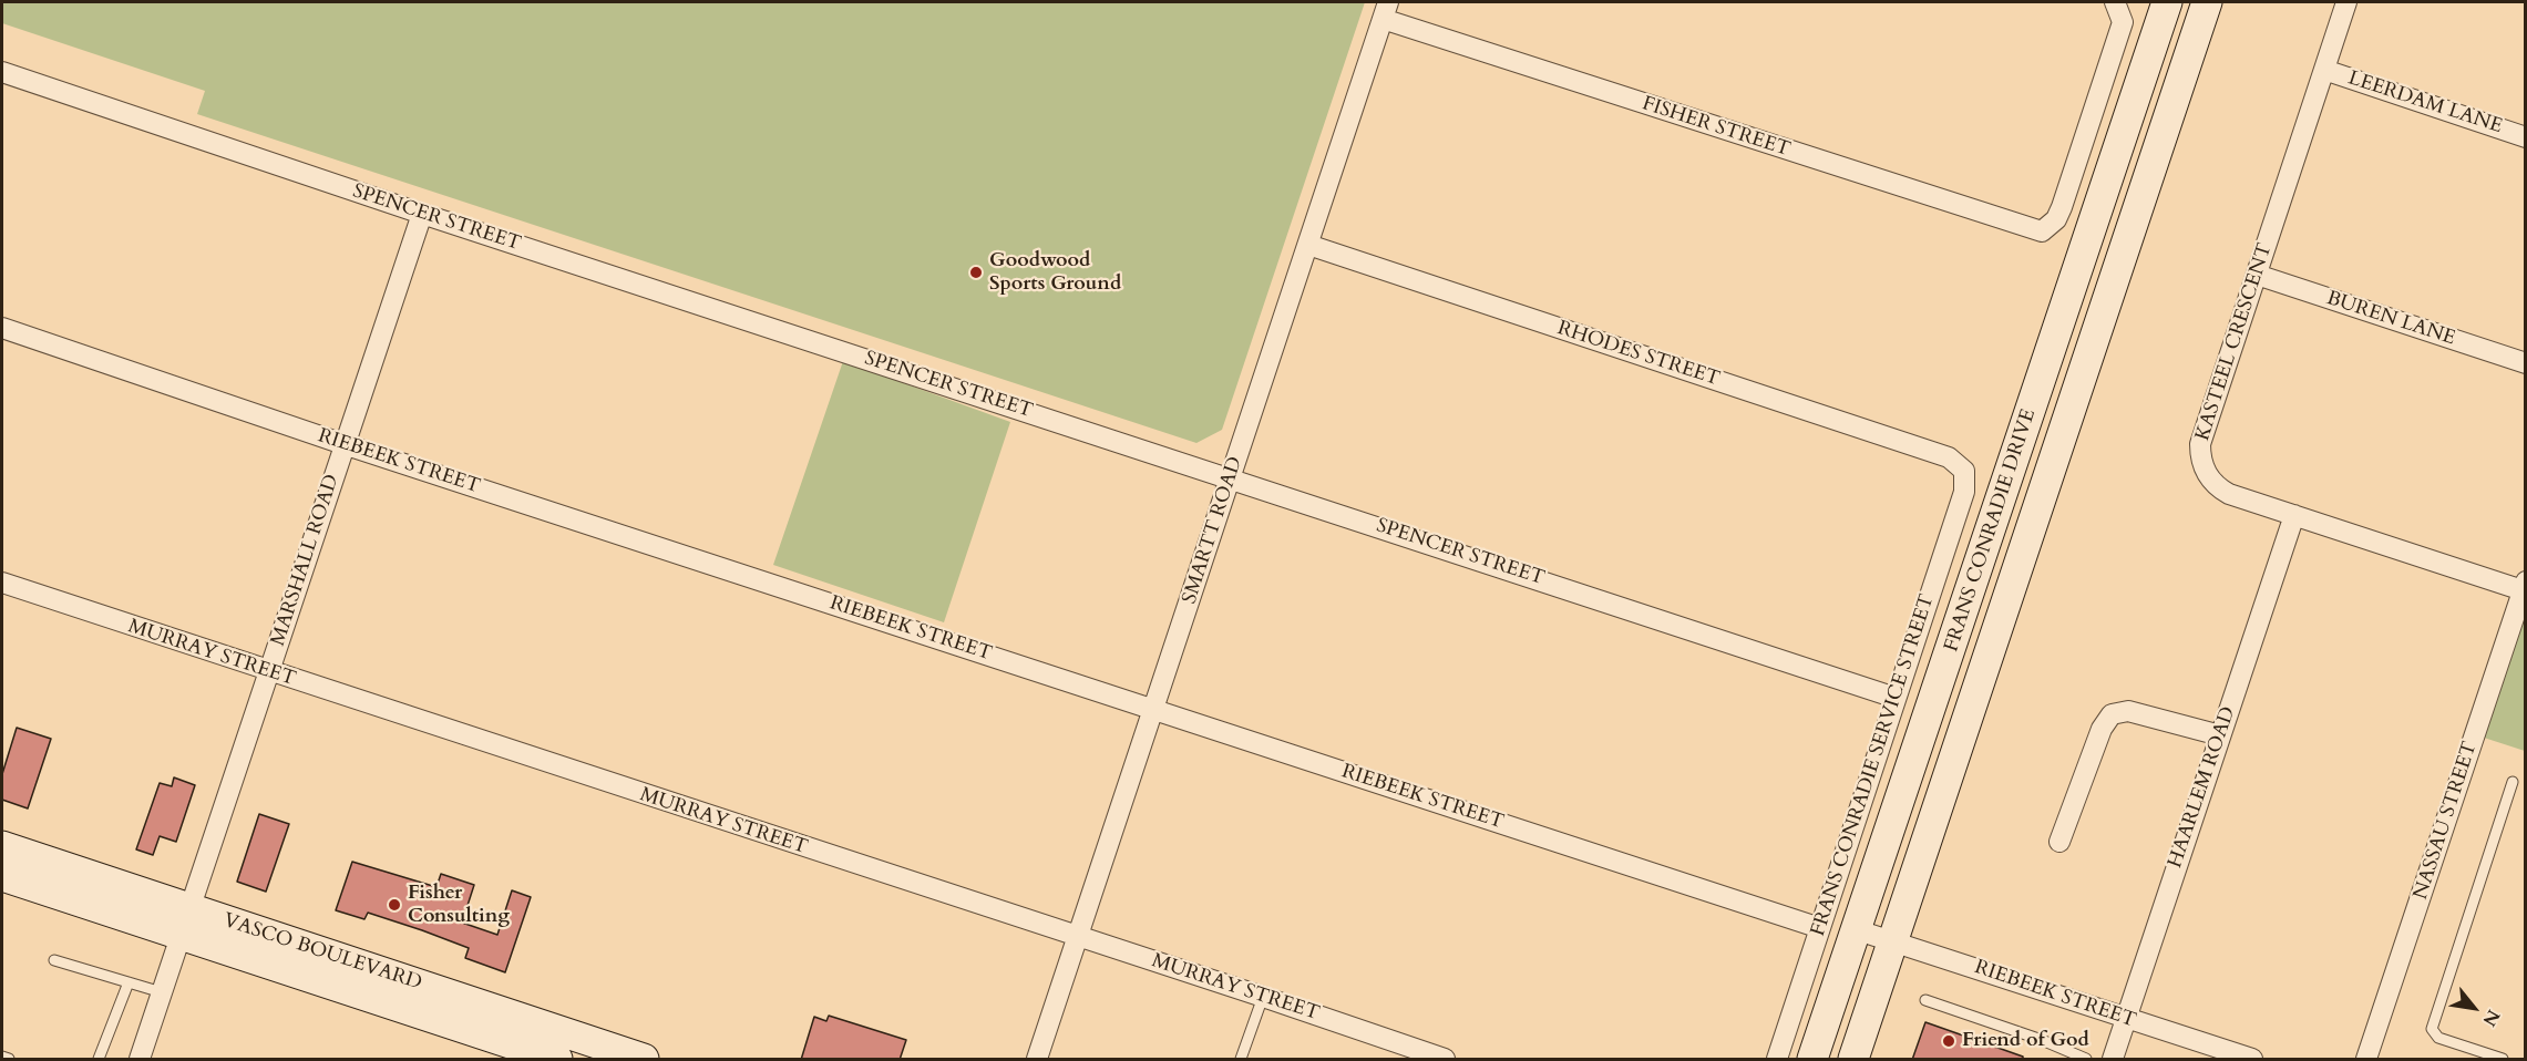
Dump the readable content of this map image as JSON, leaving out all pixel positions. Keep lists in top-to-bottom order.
{
  "streets": {
    "main road": ["FRANS CONRADIE DRIVE", "VASCO BOULEVARD"],
    "street": [
      "LEERDAM LANE",
      "FISHER STREET",
      "SPENCER STREET",
      "BUREN LANE",
      "KASTEEL CRESCENT",
      "RHODES STREET",
      "RIEBEEK STREET",
      "SMARTT ROAD",
      "MARSHALL ROAD",
      "MURRAY STREET",
      "FRANS CONRADIE SERVICE STREET",
      "HAARLEM ROAD",
      "NASSAU STREET"
    ]
  },
  "crossings": [
    ["LEERDAM LANE", "KASTEEL CRESCENT"],
    ["FISHER STREET", "SMARTT ROAD"],
    ["SPENCER STREET", "SMARTT ROAD"],
    ["SPENCER STREET", "MARSHALL ROAD"],
    ["SPENCER STREET", "FRANS CONRADIE SERVICE STREET"],
    ["BUREN LANE", "KASTEEL CRESCENT"],
    ["KASTEEL CRESCENT", "HAARLEM ROAD"],
    ["KASTEEL CRESCENT", "NASSAU STREET"],
    ["RHODES STREET", "SMARTT ROAD"],
    ["RHODES STREET", "FRANS CONRADIE SERVICE STREET"],
    ["RIEBEEK STREET", "SMARTT ROAD"],
    ["RIEBEEK STREET", "FRANS CONRADIE DRIVE"],
    ["RIEBEEK STREET", "MARSHALL ROAD"],
    ["RIEBEEK STREET", "FRANS CONRADIE SERVICE STREET"],
    ["RIEBEEK STREET", "HAARLEM ROAD"],
    ["SMARTT ROAD", "MURRAY STREET"],
    ["MARSHALL ROAD", "MURRAY STREET"],
    ["MARSHALL ROAD", "VASCO BOULEVARD"]
  ],
  "places": ["Goodwood Sports Ground", "Fisher Consulting", "Friend of God"],
  "north": "bottom right"
}
